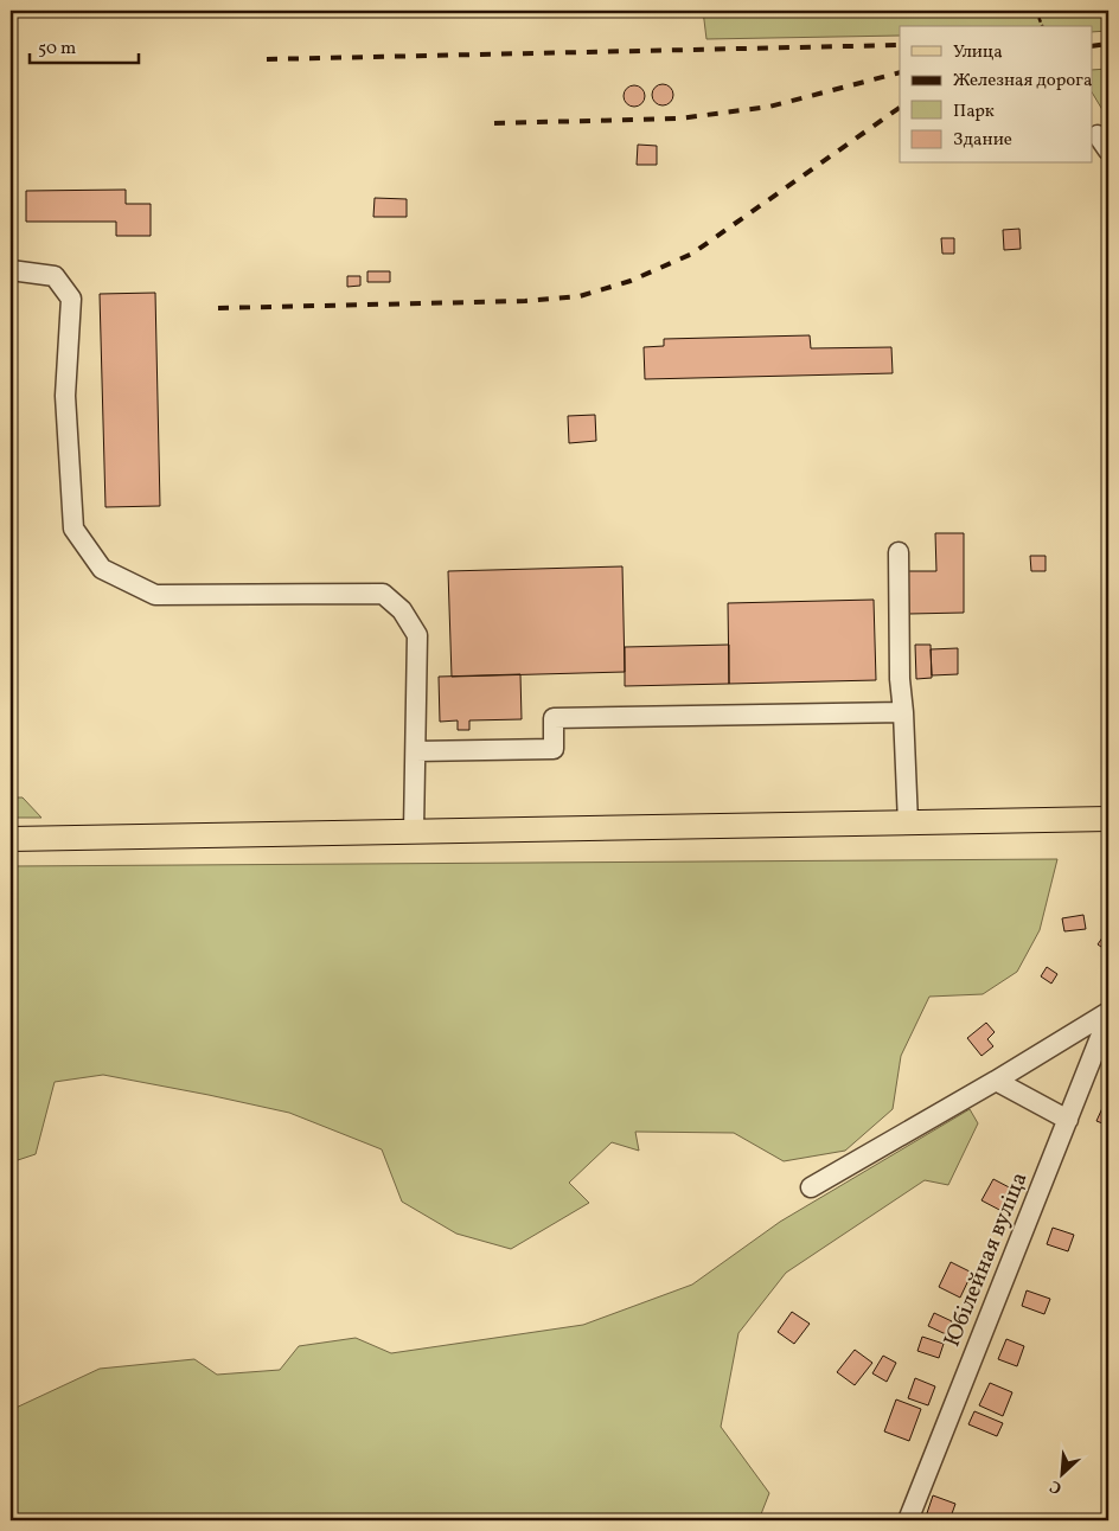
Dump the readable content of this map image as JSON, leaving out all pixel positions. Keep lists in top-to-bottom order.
{
  "streets": {
    "street": ["Юбілейная вуліца"]
  },
  "legend": [
    "Улица",
    "Железная дорога",
    "Парк",
    "Здание"
  ],
  "scale_bar": "50 m",
  "north": "bottom left"
}
